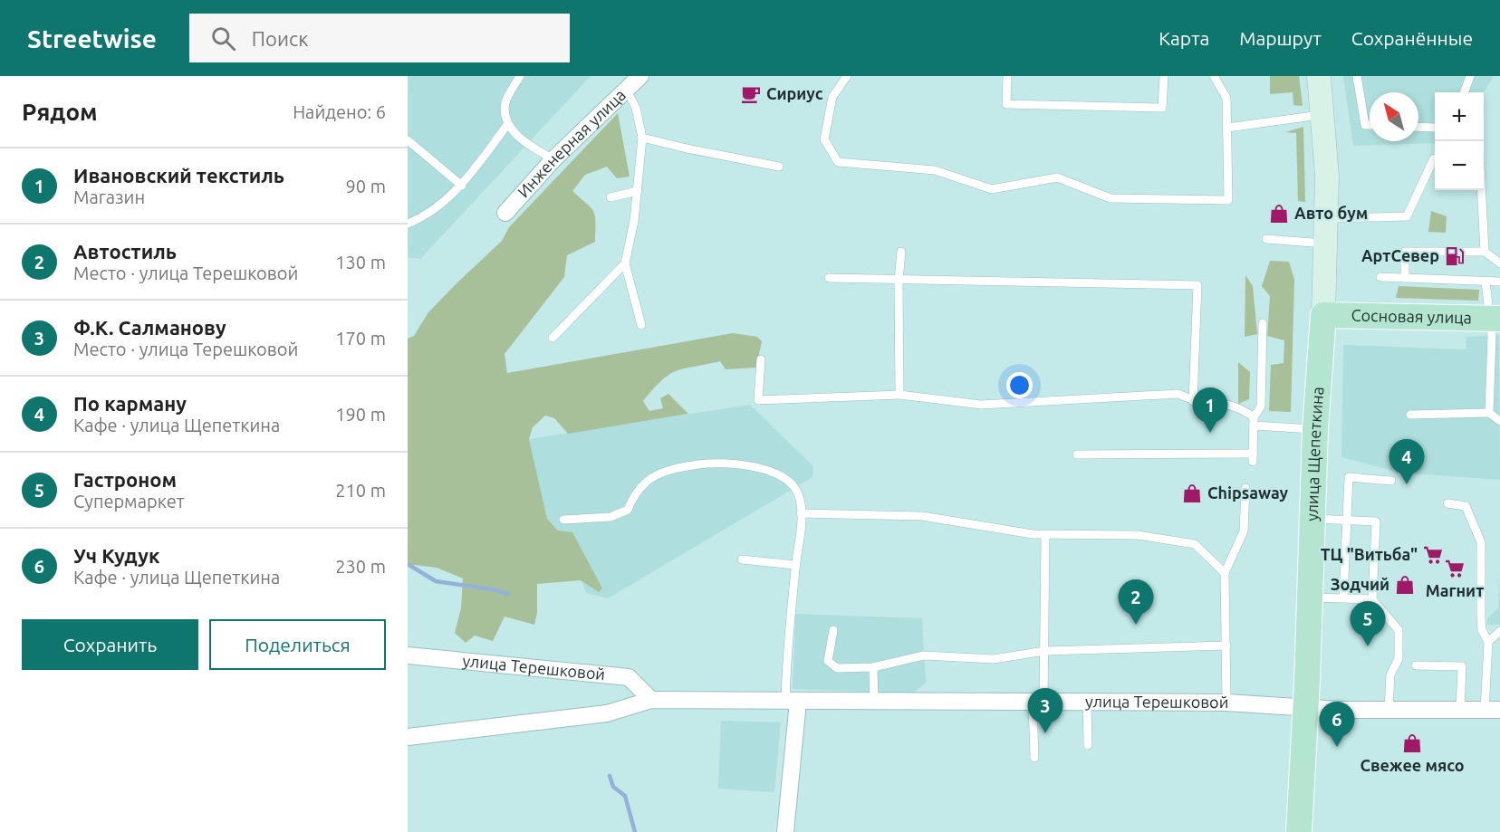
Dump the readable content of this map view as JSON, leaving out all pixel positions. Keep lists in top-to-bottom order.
{
  "streets": {
    "main road": ["Сосновая улица", "улица Щепеткина"],
    "street": ["Инженерная улица", "улица Терешковой"]
  },
  "crossings": [
    ["Сосновая улица", "улица Щепеткина"],
    ["улица Щепеткина", "улица Терешковой"]
  ],
  "places": {
    "cafe": ["Сириус"],
    "shop": [
      "Авто бум",
      "Chipsaway",
      "Зодчий",
      "Свежее мясо"
    ],
    "fuel station": ["АртСевер"],
    "supermarket": ["ТЦ \"Витьба\"", "Магнит"]
  },
  "north": "top left",
  "page": {
    "header": "Streetwise",
    "search": "Поиск",
    "nav": ["Карта", "Маршрут", "Сохранённые"],
    "heading": ["Рядом", "Найдено: 6"],
    "map_buttons": ["+", "−"],
    "list": [
      {
        "mark": "1",
        "name": "Ивановский текстиль",
        "note": "Магазин",
        "value": "90 m"
      },
      {
        "mark": "2",
        "name": "Автостиль",
        "note": "Место · улица Терешковой",
        "value": "130 m"
      },
      {
        "mark": "3",
        "name": "Ф.К. Салманову",
        "note": "Место · улица Терешковой",
        "value": "170 m"
      },
      {
        "mark": "4",
        "name": "По карману",
        "note": "Кафе · улица Щепеткина",
        "value": "190 m"
      },
      {
        "mark": "5",
        "name": "Гастроном",
        "note": "Супермаркет",
        "value": "210 m"
      },
      {
        "mark": "6",
        "name": "Уч Кудук",
        "note": "Кафе · улица Щепеткина",
        "value": "230 m"
      }
    ],
    "pins": [
      "1",
      "4",
      "2",
      "5",
      "3",
      "6"
    ],
    "buttons": ["Сохранить", "Поделиться"]
  }
}
